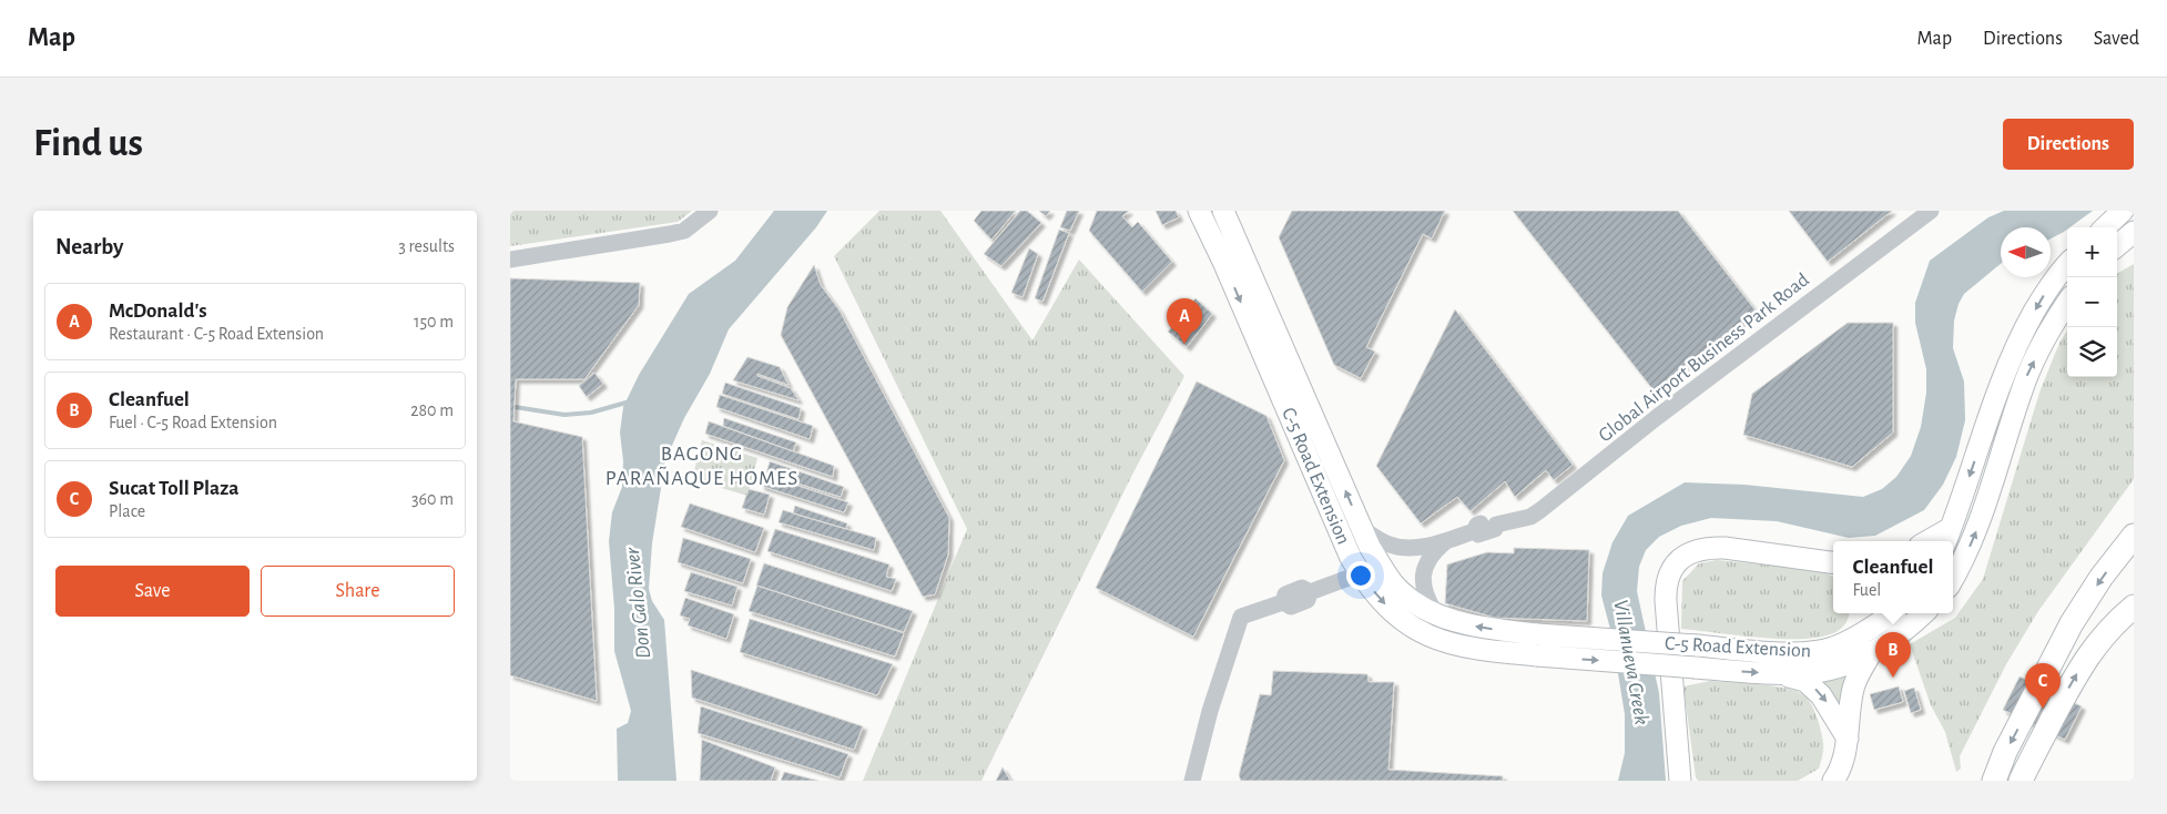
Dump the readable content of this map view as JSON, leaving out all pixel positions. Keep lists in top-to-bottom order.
{
  "streets": {
    "main road": ["C-5 Road Extension"],
    "street": ["Global Airport Business Park Road"]
  },
  "crossings": [
    ["Global Airport Business Park Road", "C-5 Road Extension"]
  ],
  "districts": ["BAGONG PARAÑAQUE HOMES"],
  "water": ["Don Galo River", "Villanueva Creek"],
  "north": "left",
  "page": {
    "header": "Map",
    "nav": ["Map", "Directions", "Saved"],
    "buttons": [
      "Directions",
      ["Save", "Share"]
    ],
    "title": "Find us",
    "heading": ["Nearby", "3 results"],
    "map_buttons": ["+", "−"],
    "list": [
      {
        "mark": "A",
        "name": "McDonald's",
        "note": "Restaurant · C-5 Road Extension",
        "value": "150 m"
      },
      {
        "mark": "B",
        "name": "Cleanfuel",
        "note": "Fuel · C-5 Road Extension",
        "value": "280 m"
      },
      {
        "mark": "C",
        "name": "Sucat Toll Plaza",
        "note": "Place",
        "value": "360 m"
      }
    ],
    "pins": ["A", "B", "C"],
    "popup": ["Cleanfuel", "Fuel"]
  }
}
